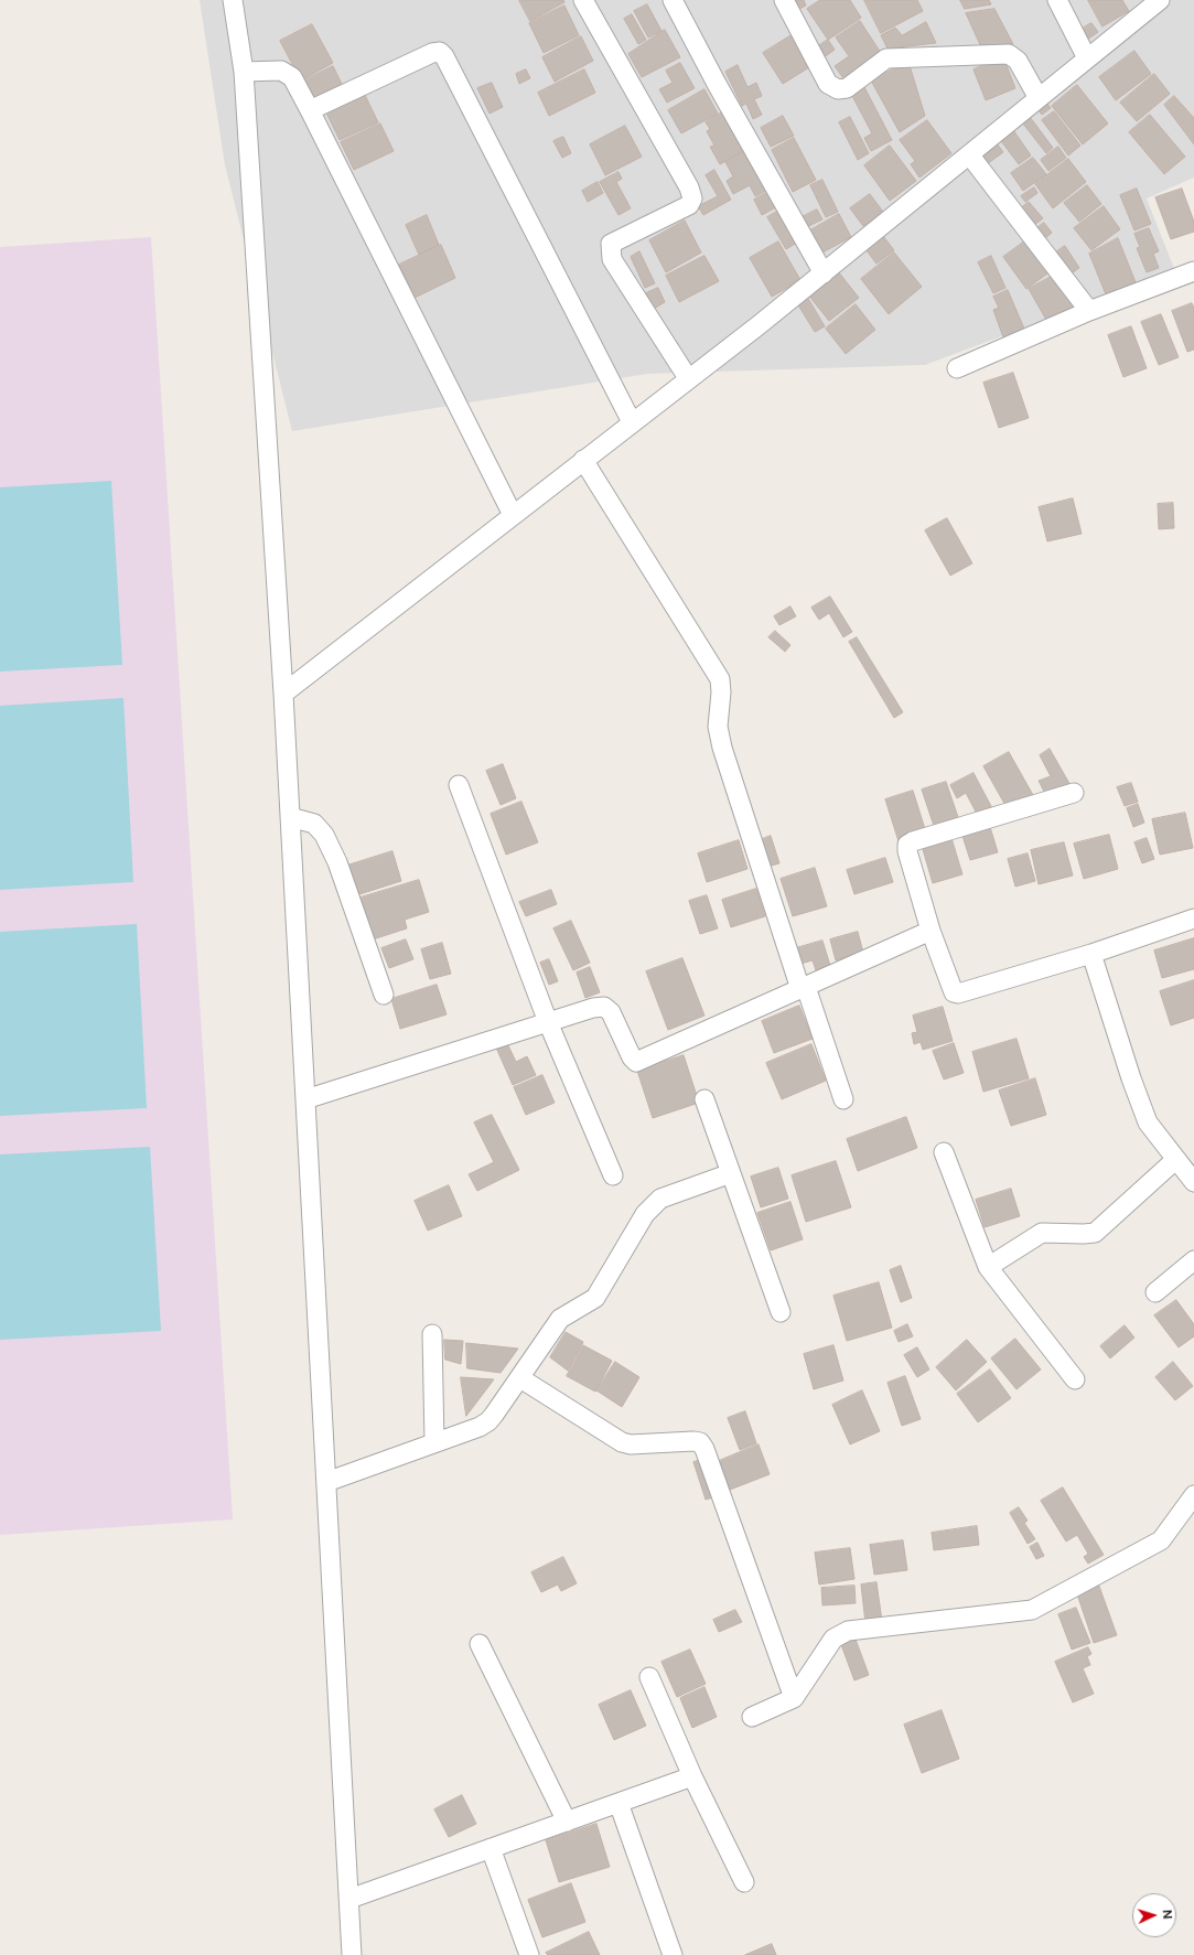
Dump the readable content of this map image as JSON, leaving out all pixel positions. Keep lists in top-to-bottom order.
{
  "north": "right"
}
